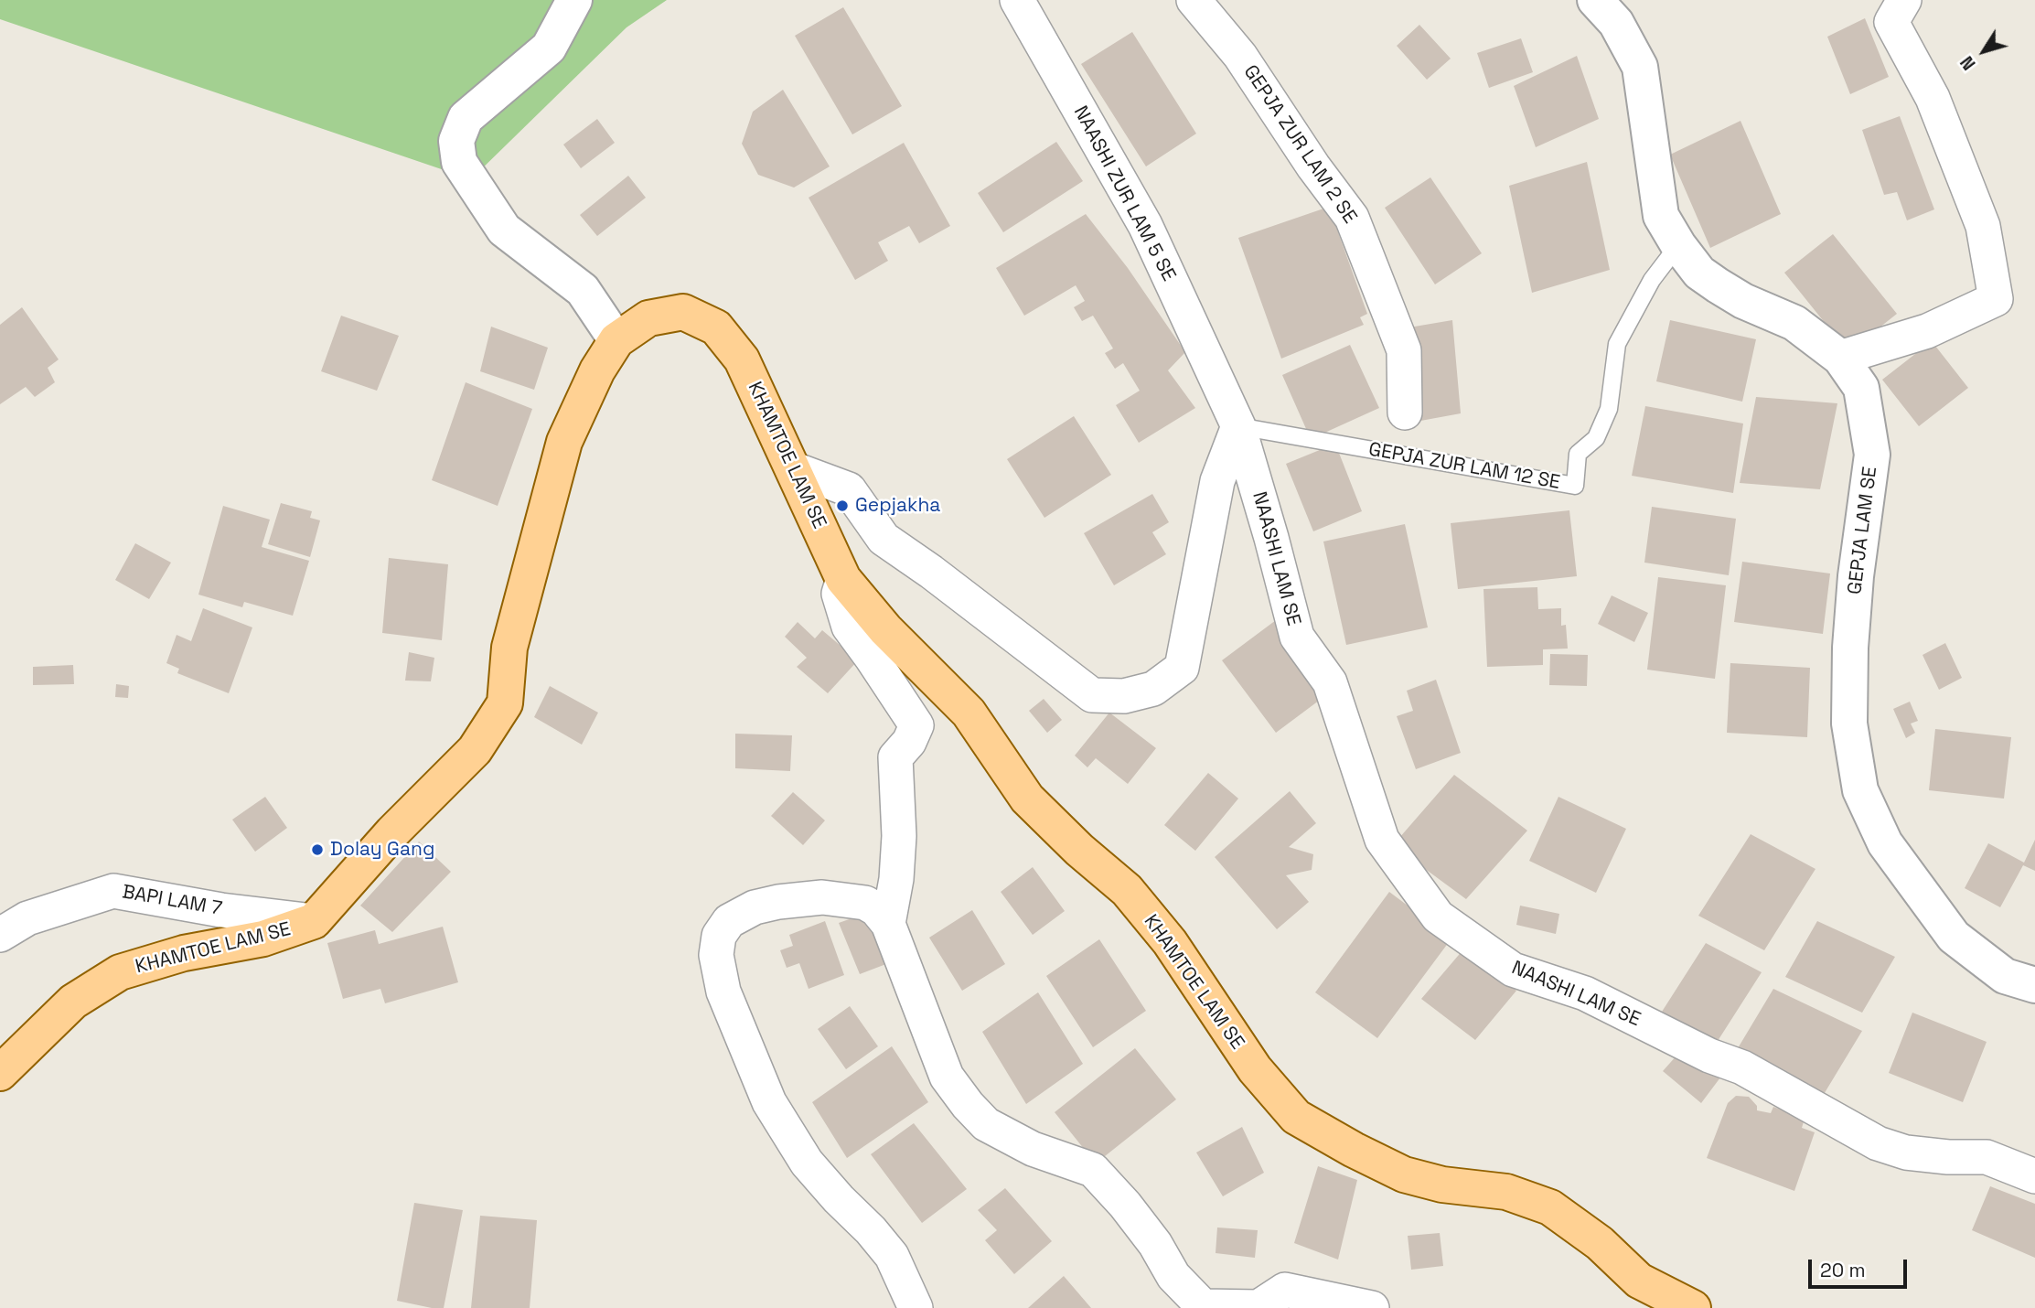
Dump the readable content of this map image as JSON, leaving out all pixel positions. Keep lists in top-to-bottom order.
{
  "streets": {
    "main road": ["KHAMTOE LAM SE"],
    "street": [
      "GEPJA ZUR LAM 2 SE",
      "NAASHI ZUR LAM 5 SE",
      "GEPJA LAM SE",
      "NAASHI LAM SE",
      "BAPI LAM 7"
    ],
    "lane": ["GEPJA ZUR LAM 12 SE"]
  },
  "crossings": [
    ["NAASHI ZUR LAM 5 SE", "GEPJA ZUR LAM 12 SE"],
    ["NAASHI ZUR LAM 5 SE", "NAASHI LAM SE"],
    ["KHAMTOE LAM SE", "BAPI LAM 7"],
    ["GEPJA ZUR LAM 12 SE", "GEPJA LAM SE"],
    ["GEPJA ZUR LAM 12 SE", "NAASHI LAM SE"]
  ],
  "places": ["Gepjakha", "Dolay Gang"],
  "scale_bar": "20 m",
  "north": "bottom left"
}
